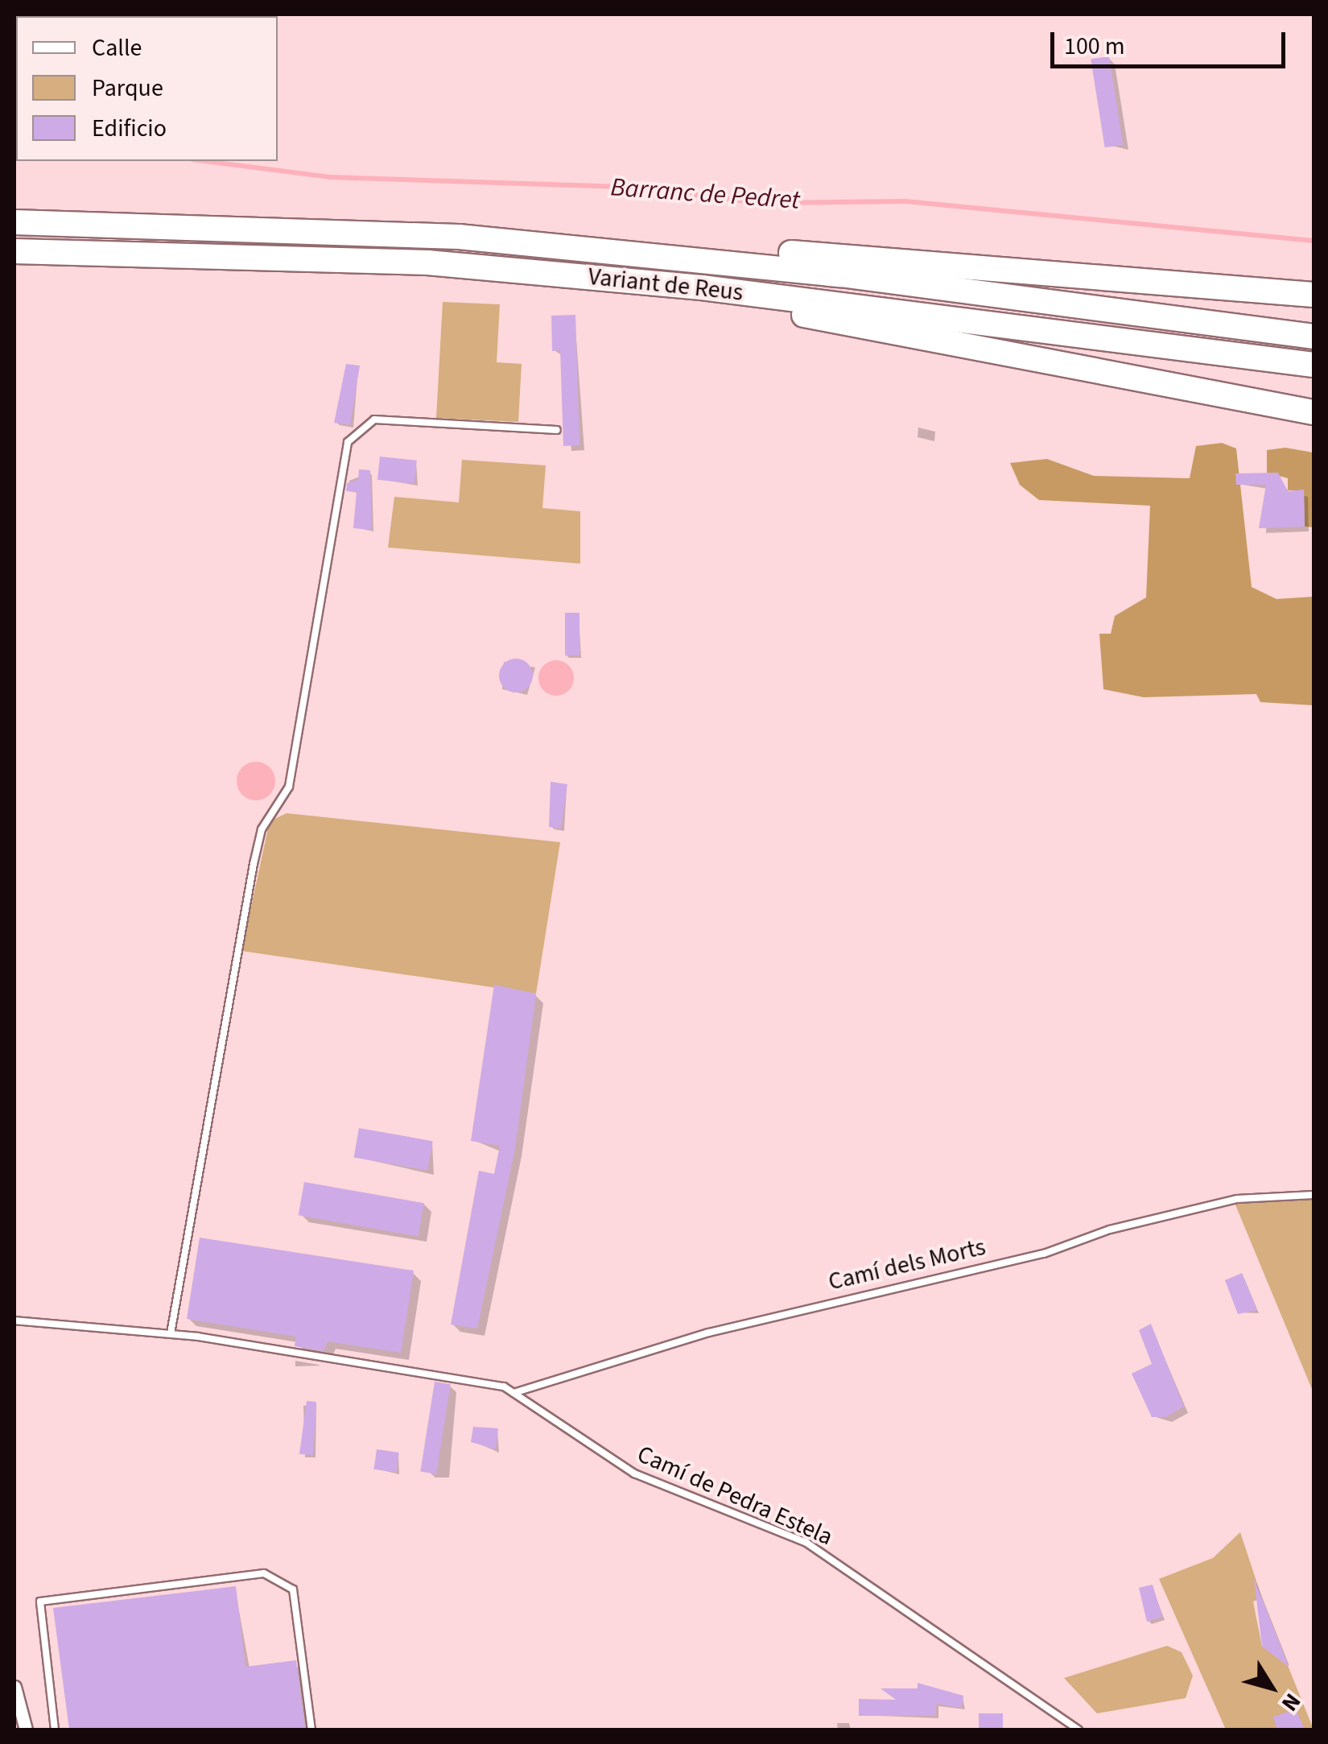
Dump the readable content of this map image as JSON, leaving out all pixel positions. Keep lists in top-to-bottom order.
{
  "streets": {
    "highway": ["Variant de Reus"],
    "lane": ["Camí dels Morts", "Camí de Pedra Estela"]
  },
  "crossings": [
    ["Camí dels Morts", "Camí de Pedra Estela"]
  ],
  "water": ["Barranc de Pedret"],
  "legend": ["Calle", "Parque", "Edificio"],
  "scale_bar": "100 m",
  "north": "bottom right"
}
